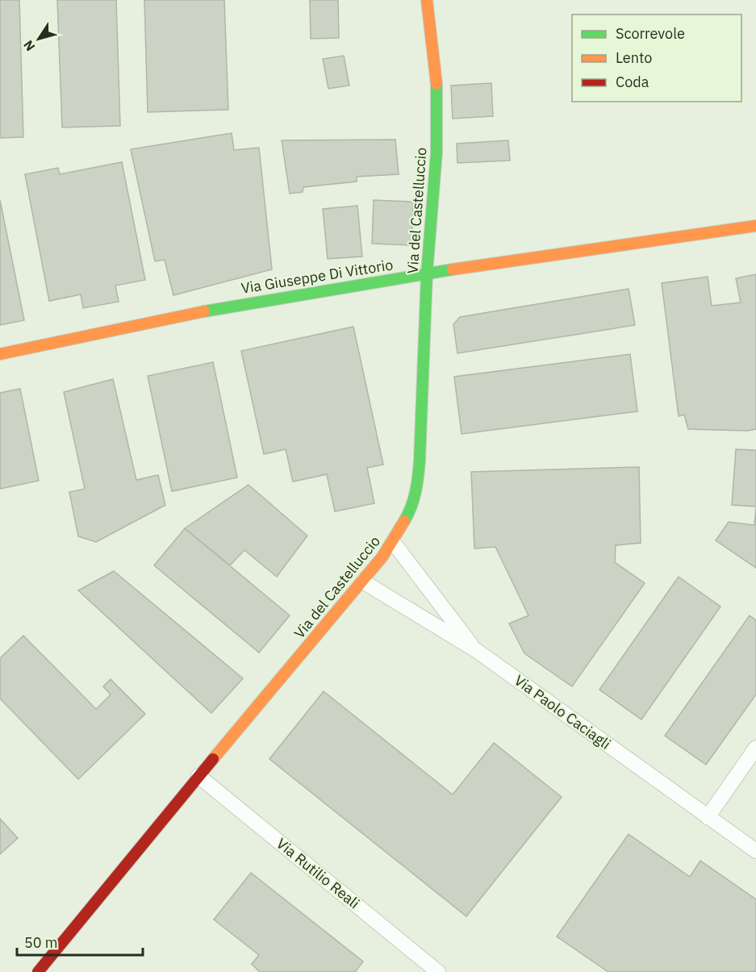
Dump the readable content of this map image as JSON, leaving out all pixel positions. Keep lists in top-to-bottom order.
{
  "streets": {
    "street": [
      "Via del Castelluccio",
      "Via Giuseppe Di Vittorio",
      "Via Paolo Caciagli",
      "Via Rutilio Reali"
    ]
  },
  "crossings": [
    ["Via del Castelluccio", "Via Giuseppe Di Vittorio"],
    ["Via del Castelluccio", "Via Paolo Caciagli"],
    ["Via del Castelluccio", "Via Rutilio Reali"]
  ],
  "legend": ["Scorrevole", "Lento", "Coda"],
  "scale_bar": "50 m",
  "north": "bottom left"
}
